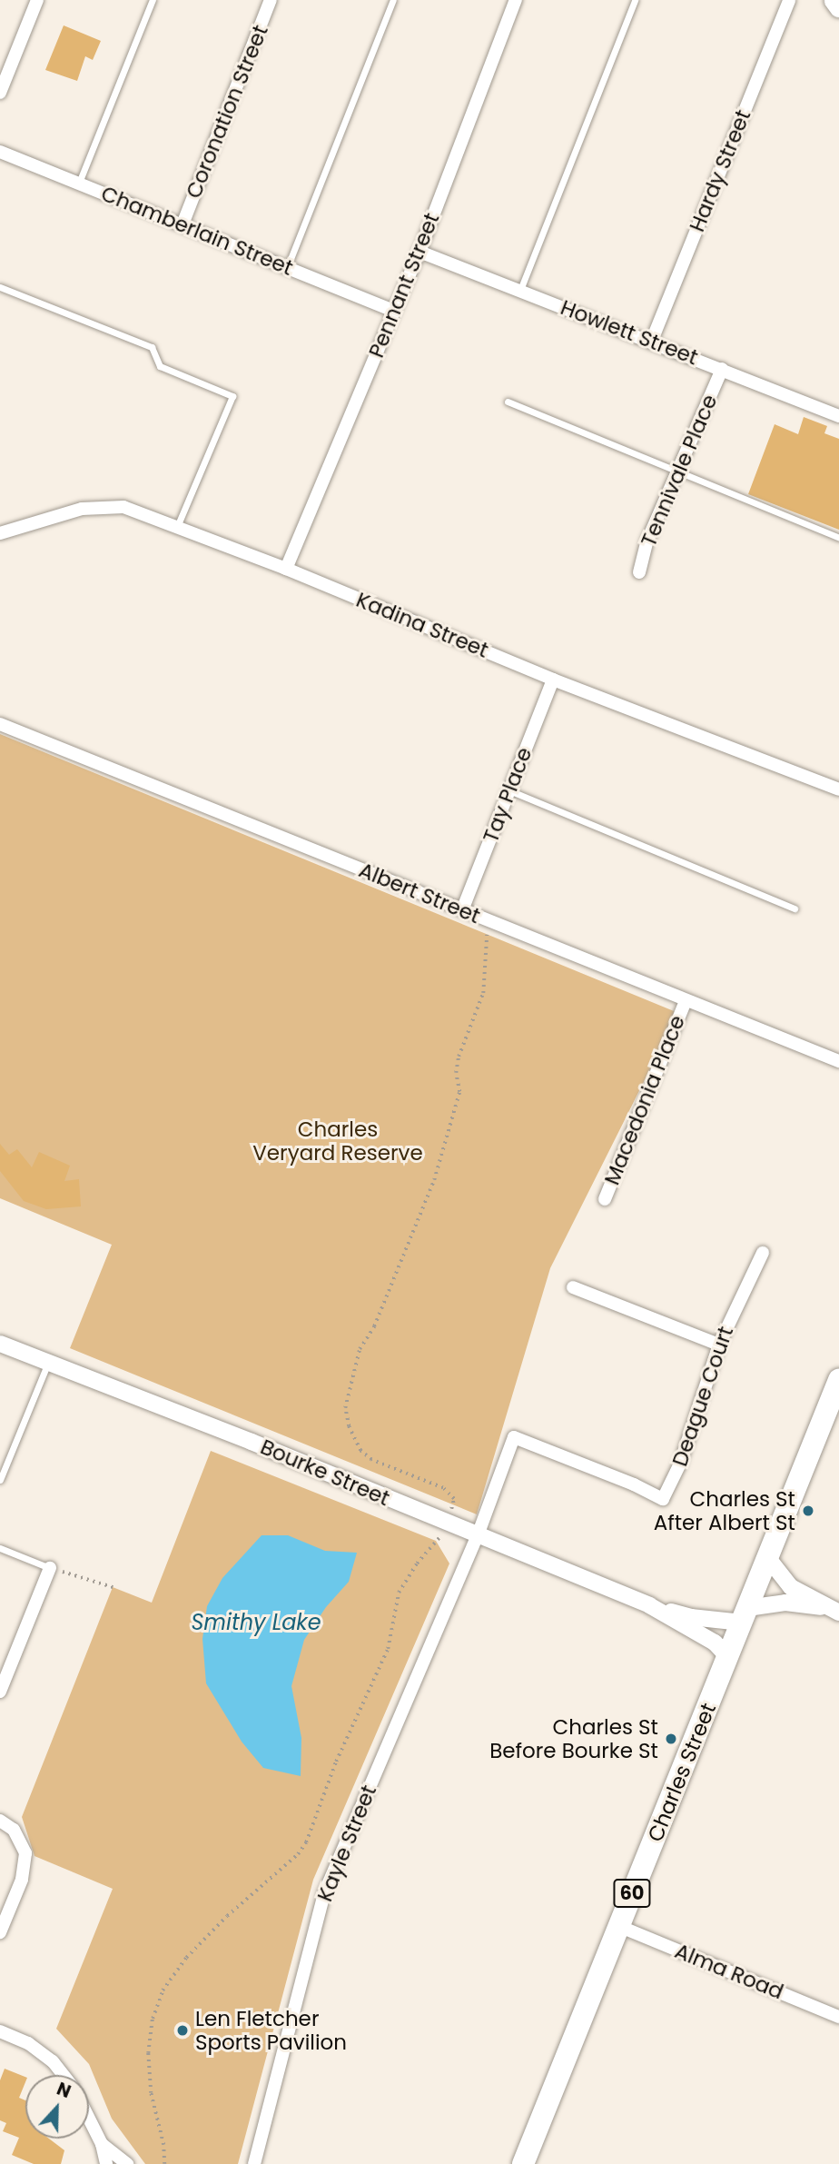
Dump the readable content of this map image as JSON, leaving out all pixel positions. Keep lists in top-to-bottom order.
{
  "streets": {
    "highway": ["Charles Street", "60"],
    "street": [
      "Coronation Street",
      "Hardy Street",
      "Chamberlain Street",
      "Pennant Street",
      "Howlett Street",
      "Tennivale Place",
      "Kadina Street",
      "Tay Place",
      "Albert Street",
      "Macedonia Place",
      "Deague Court",
      "Bourke Street",
      "Kayle Street",
      "Alma Road"
    ]
  },
  "crossings": [
    ["Coronation Street", "Chamberlain Street"],
    ["Hardy Street", "Howlett Street"],
    ["Chamberlain Street", "Pennant Street"],
    ["Pennant Street", "Howlett Street"],
    ["Pennant Street", "Kadina Street"],
    ["Howlett Street", "Tennivale Place"],
    ["Kadina Street", "Tay Place"],
    ["Tay Place", "Albert Street"],
    ["Albert Street", "Macedonia Place"],
    ["Deague Court", "Bourke Street"],
    ["Deague Court", "Kayle Street"],
    ["Bourke Street", "Charles Street"],
    ["Bourke Street", "Kayle Street"],
    ["Charles Street", "Alma Road"]
  ],
  "water": ["Smithy Lake"],
  "parks": ["Charles Veryard Reserve"],
  "places": ["Charles St After Albert St", "Charles St Before Bourke St", "Len Fletcher Sports Pavilion"],
  "north": "top"
}
